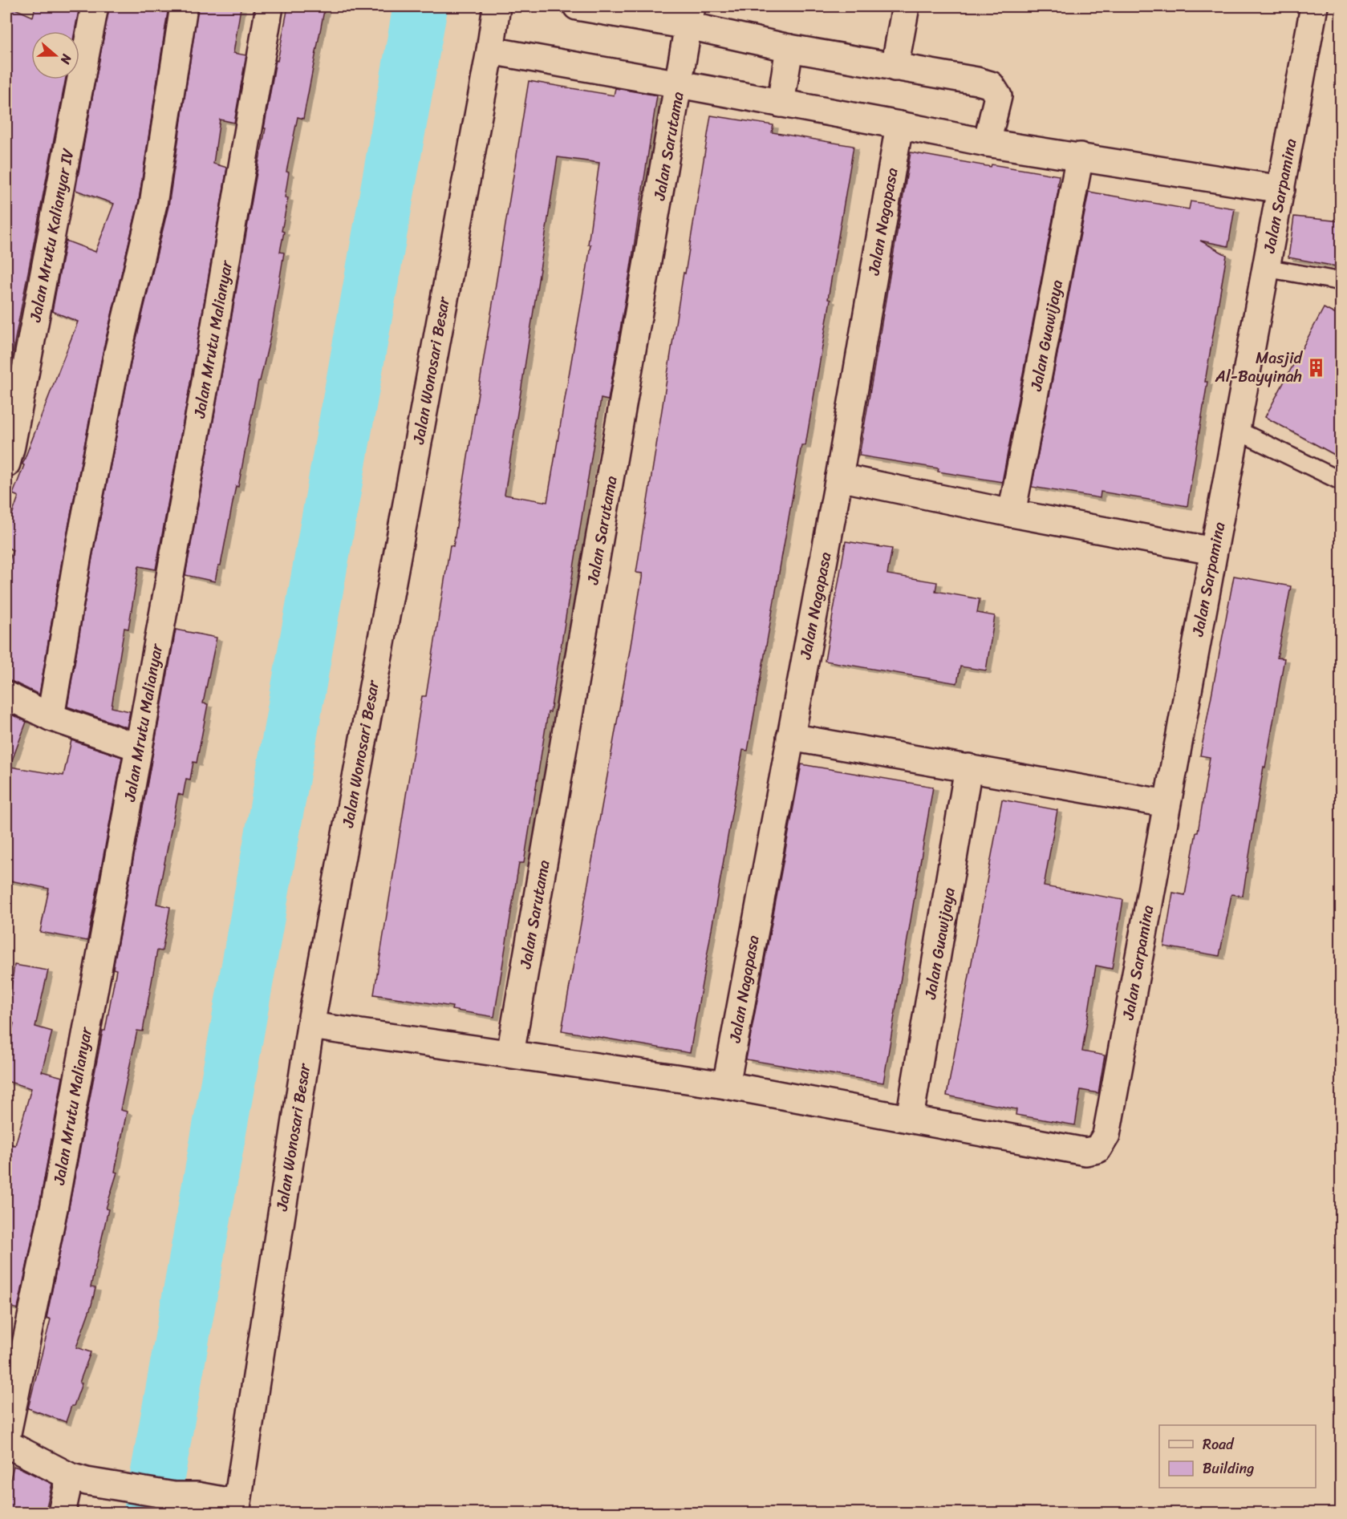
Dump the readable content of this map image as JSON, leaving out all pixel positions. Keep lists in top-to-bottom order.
{
  "streets": {
    "street": [
      "Jalan Sarutama",
      "Jalan Sarpamina",
      "Jalan Nagapasa",
      "Jalan Mrutu Kalianyar IV",
      "Jalan Guawijaya",
      "Jalan Mrutu Malianyar",
      "Jalan Wonosari Besar"
    ]
  },
  "crossings": [
    ["Jalan Sarpamina", "Jalan Guawijaya"]
  ],
  "places": {
    "building": ["Masjid Al-Bayyinah"]
  },
  "legend": ["Road", "Building"],
  "north": "right"
}
